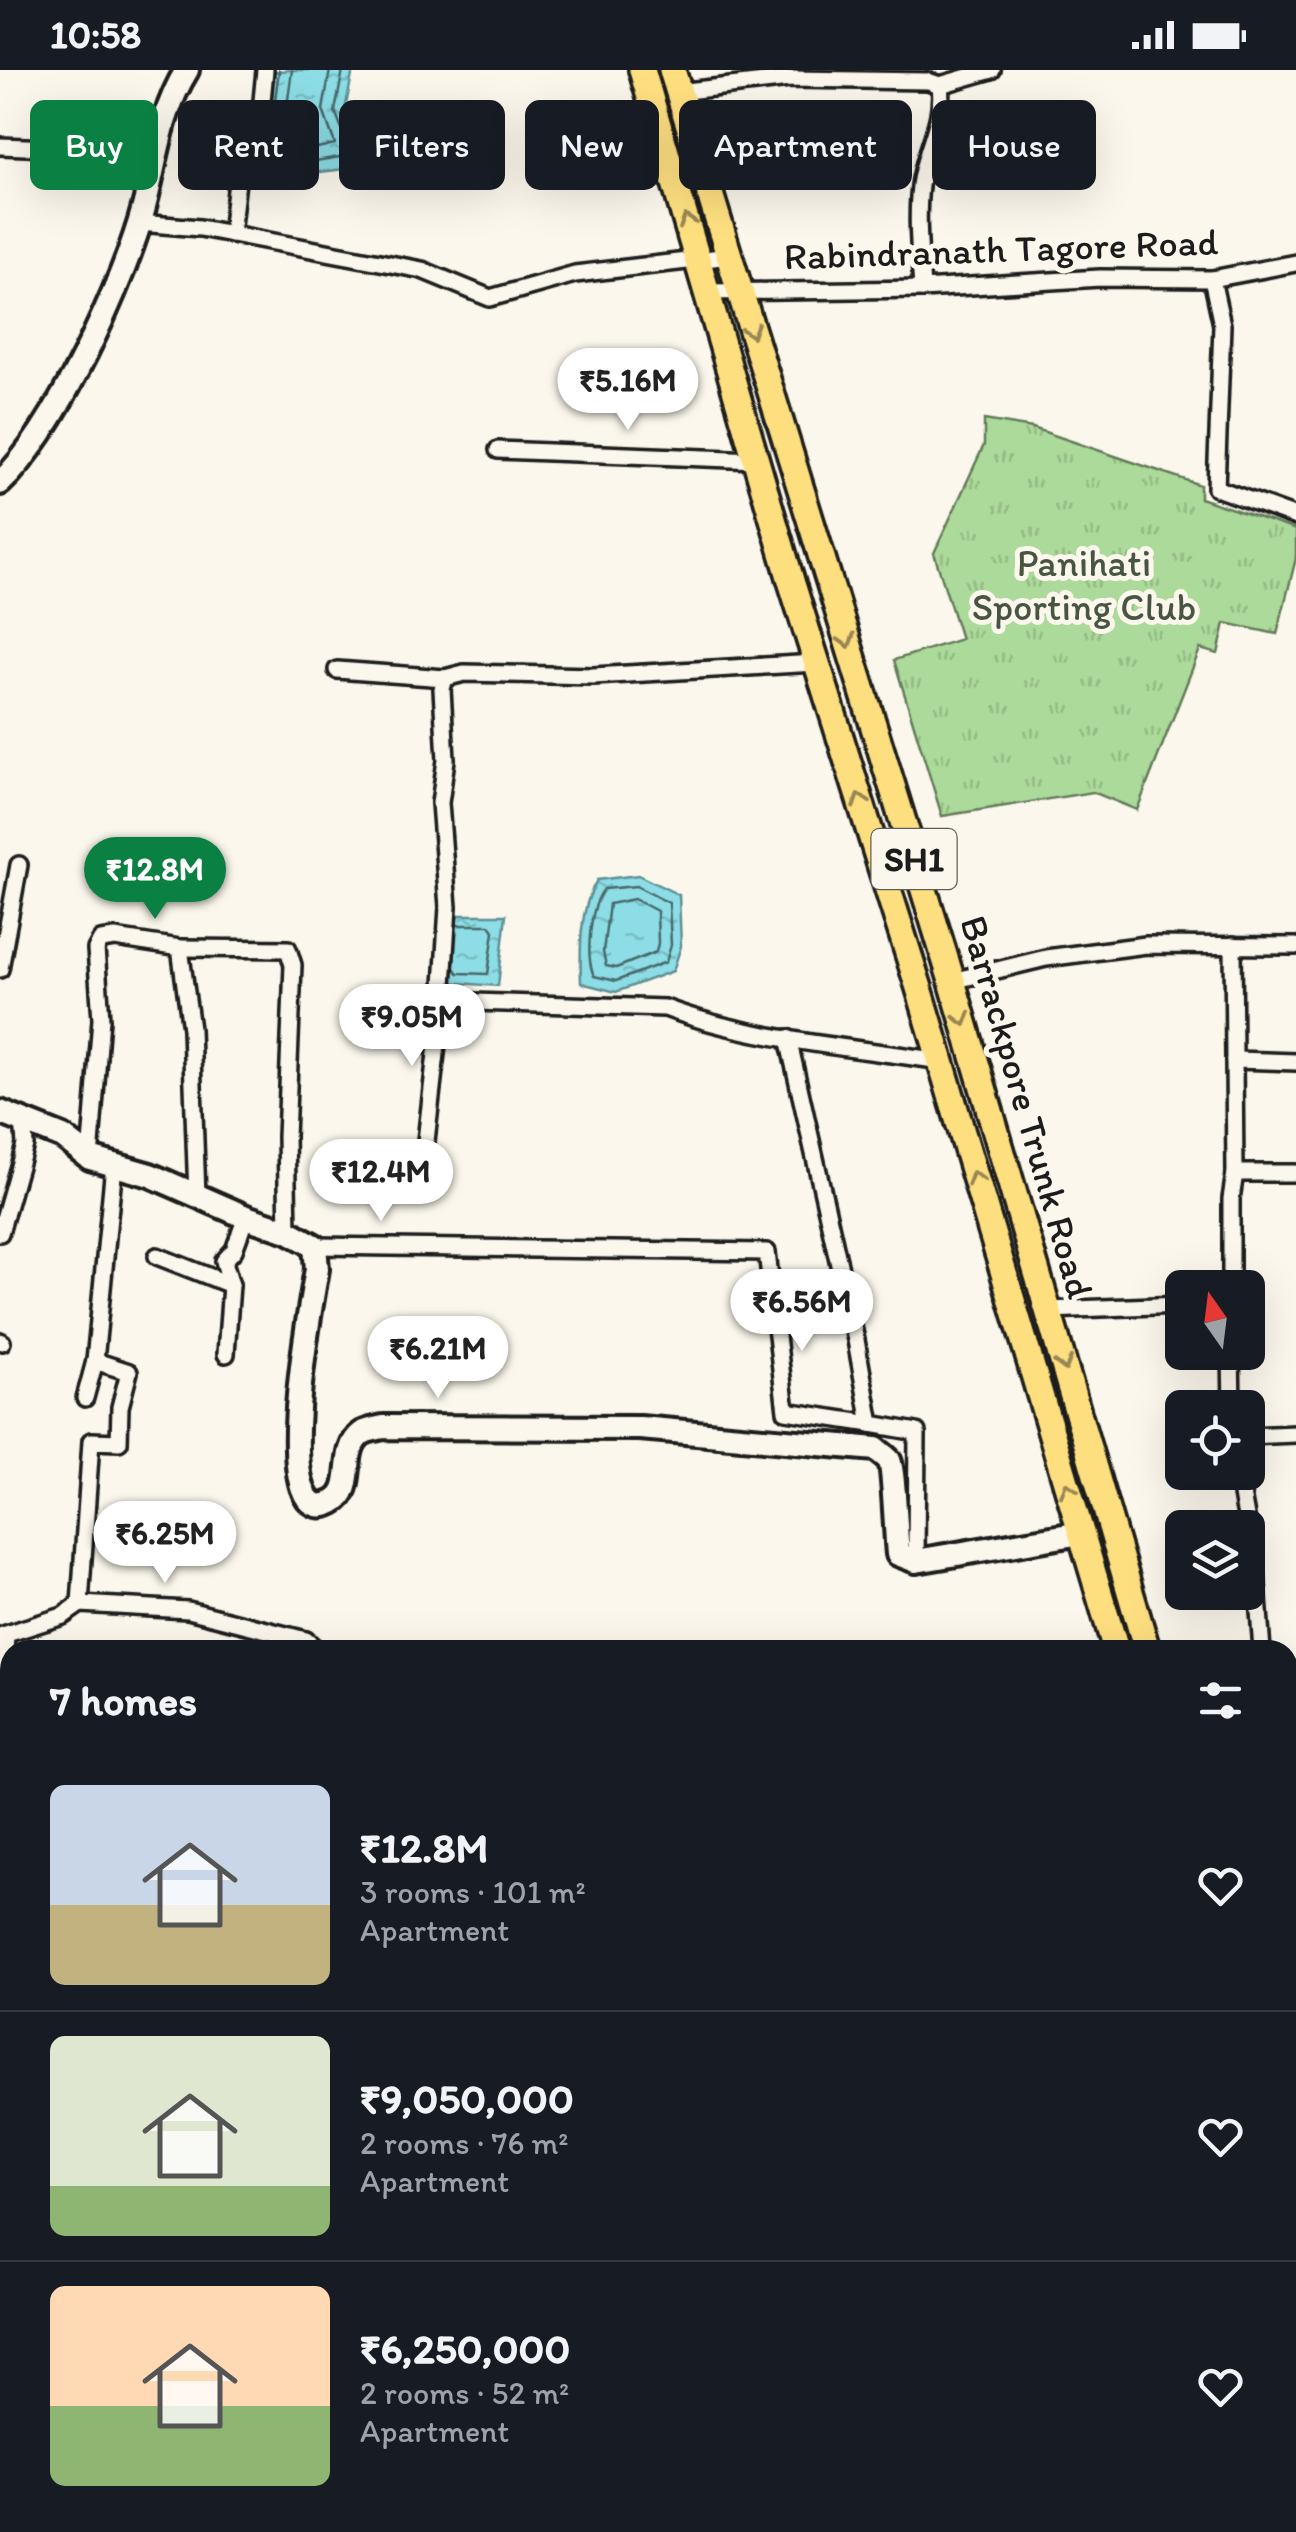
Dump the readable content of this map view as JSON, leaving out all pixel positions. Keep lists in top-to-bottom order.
{
  "streets": {
    "main road": ["SH1", "Barrackpore Trunk Road"],
    "street": ["Rabindranath Tagore Road"]
  },
  "crossings": [
    ["Rabindranath Tagore Road", "Barrackpore Trunk Road"]
  ],
  "parks": ["Panihati Sporting Club"],
  "north": "top",
  "page": {
    "status": "10:58",
    "chip": [
      "Buy",
      "Rent",
      "Filters",
      "New",
      "Apartment",
      "House"
    ],
    "price": [
      "₹5.16M",
      "₹12.8M",
      "₹9.05M",
      "₹12.4M",
      "₹6.56M",
      "₹6.21M",
      "₹6.25M"
    ],
    "heading": "7 homes",
    "list": [
      {
        "name": "₹12.8M",
        "note": "3 rooms · 101 m² · Apartment"
      },
      {
        "name": "₹9,050,000",
        "note": "2 rooms · 76 m² · Apartment"
      },
      {
        "name": "₹6,250,000",
        "note": "2 rooms · 52 m² · Apartment"
      }
    ]
  }
}
